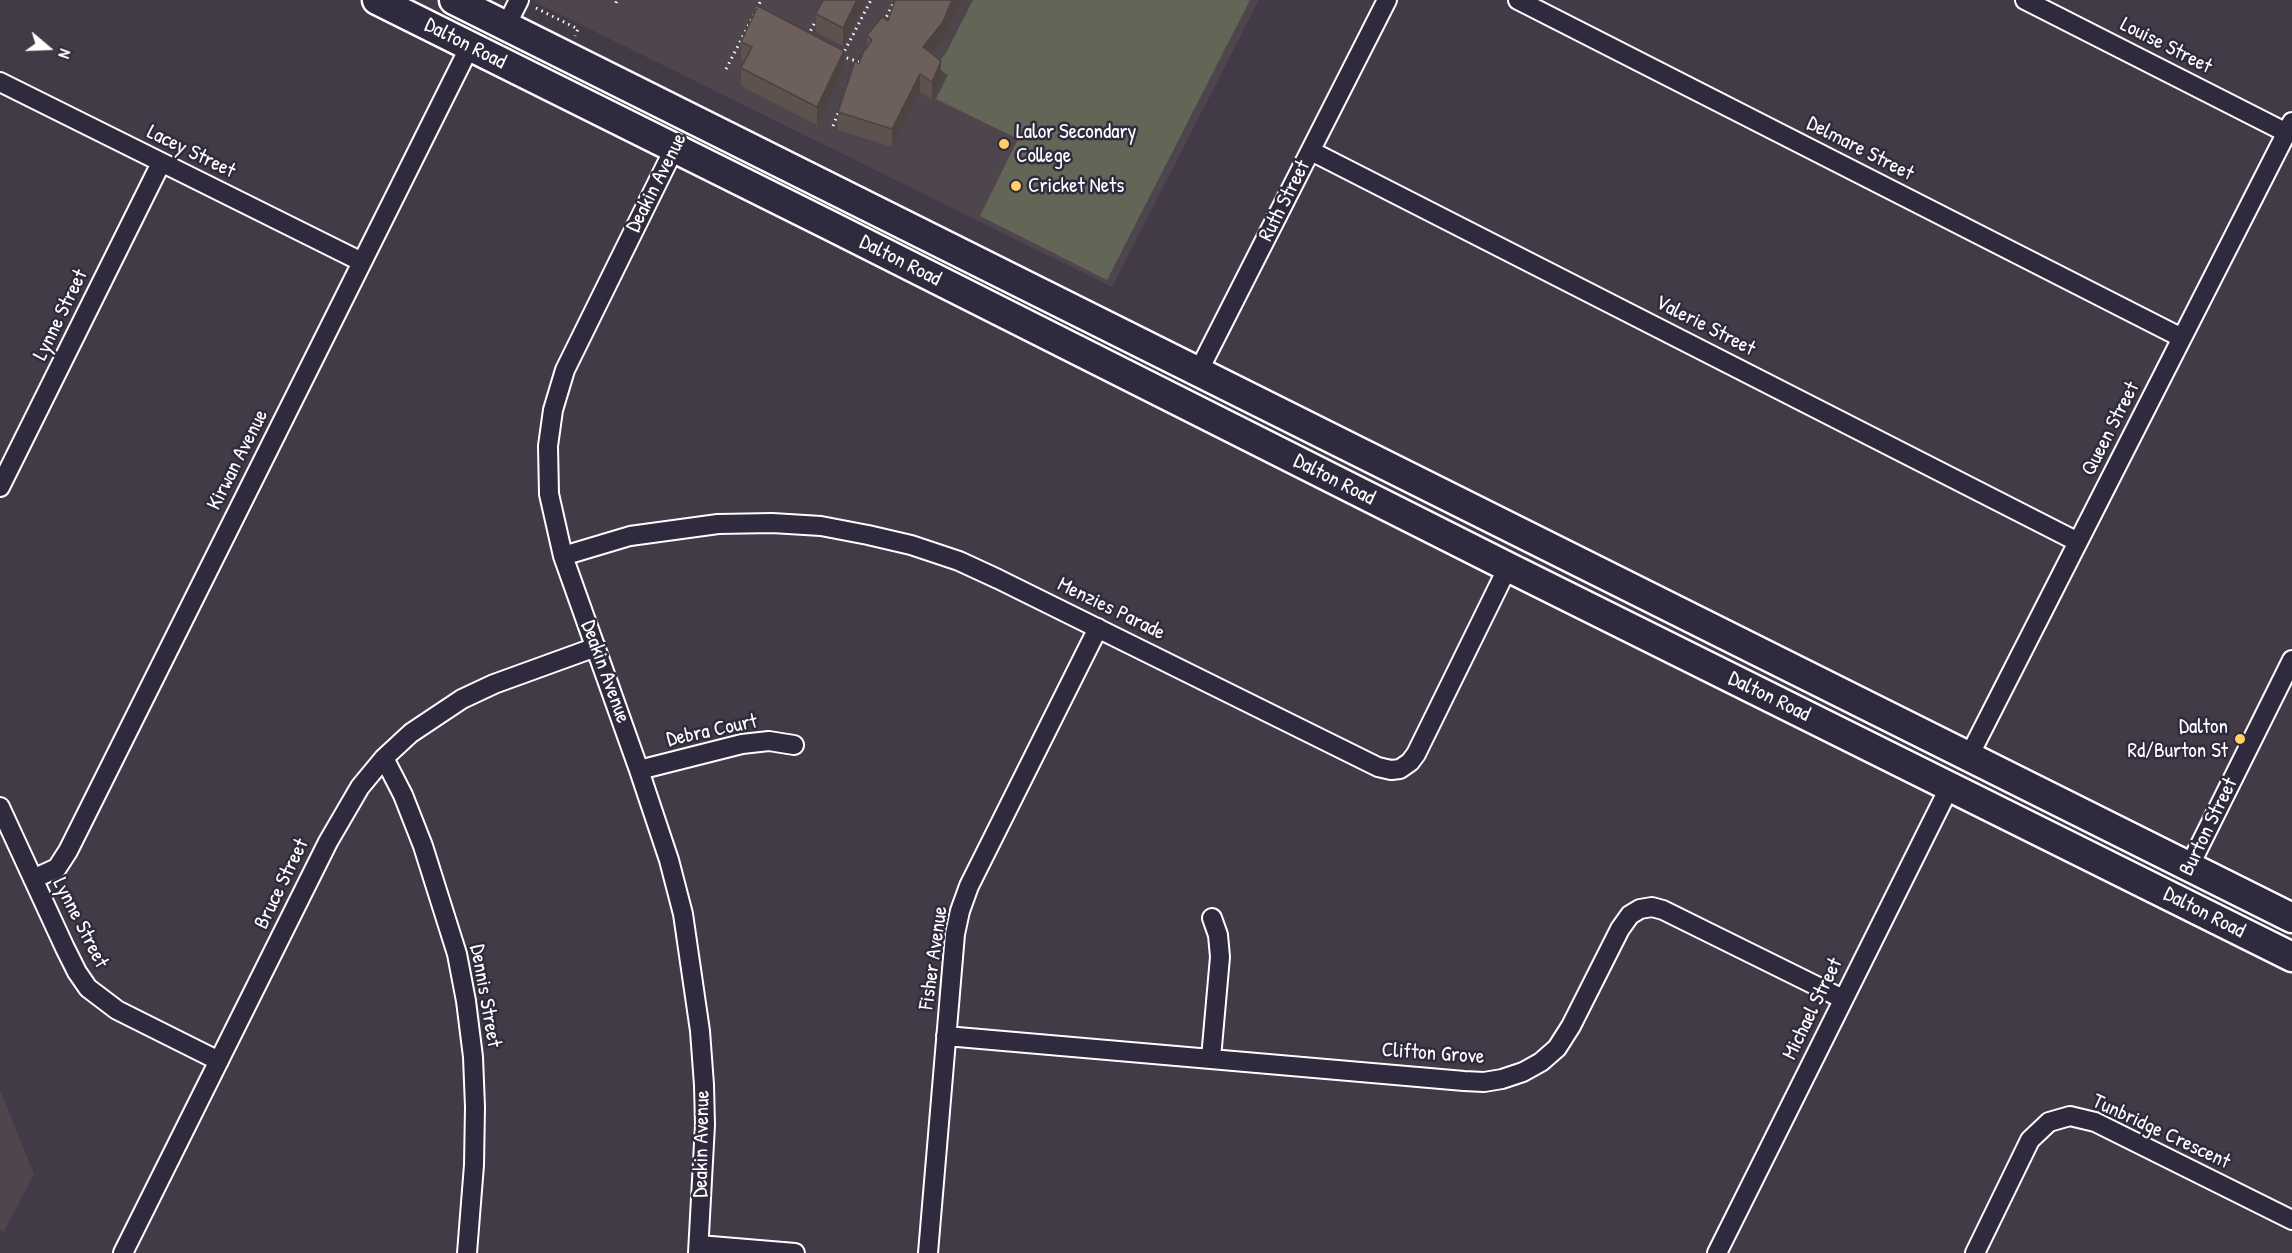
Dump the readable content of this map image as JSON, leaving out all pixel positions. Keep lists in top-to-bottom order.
{
  "streets": {
    "main road": [
      "Dalton Road",
      "Deakin Avenue",
      "Ruth Street",
      "Burton Street"
    ],
    "street": [
      "Louise Street",
      "Delmare Street",
      "Lacey Street",
      "Lynne Street",
      "Valerie Street",
      "Queen Street",
      "Kirwan Avenue",
      "Menzies Parade",
      "Debra Court",
      "Bruce Street",
      "Fisher Avenue",
      "Dennis Street",
      "Michael Street",
      "Clifton Grove",
      "Tunbridge Crescent"
    ]
  },
  "crossings": [
    ["Dalton Road", "Deakin Avenue"],
    ["Dalton Road", "Ruth Street"],
    ["Dalton Road", "Queen Street"],
    ["Dalton Road", "Kirwan Avenue"],
    ["Dalton Road", "Menzies Parade"],
    ["Dalton Road", "Burton Street"],
    ["Dalton Road", "Michael Street"],
    ["Louise Street", "Queen Street"],
    ["Delmare Street", "Queen Street"],
    ["Lacey Street", "Lynne Street"],
    ["Lacey Street", "Kirwan Avenue"],
    ["Deakin Avenue", "Menzies Parade"],
    ["Deakin Avenue", "Debra Court"],
    ["Deakin Avenue", "Bruce Street"],
    ["Ruth Street", "Valerie Street"],
    ["Lynne Street", "Kirwan Avenue"],
    ["Lynne Street", "Bruce Street"],
    ["Valerie Street", "Queen Street"],
    ["Menzies Parade", "Fisher Avenue"],
    ["Bruce Street", "Dennis Street"],
    ["Fisher Avenue", "Clifton Grove"],
    ["Michael Street", "Clifton Grove"]
  ],
  "places": ["Lalor Secondary College", "Cricket Nets", "Dalton Rd/Burton St"],
  "north": "right"
}
